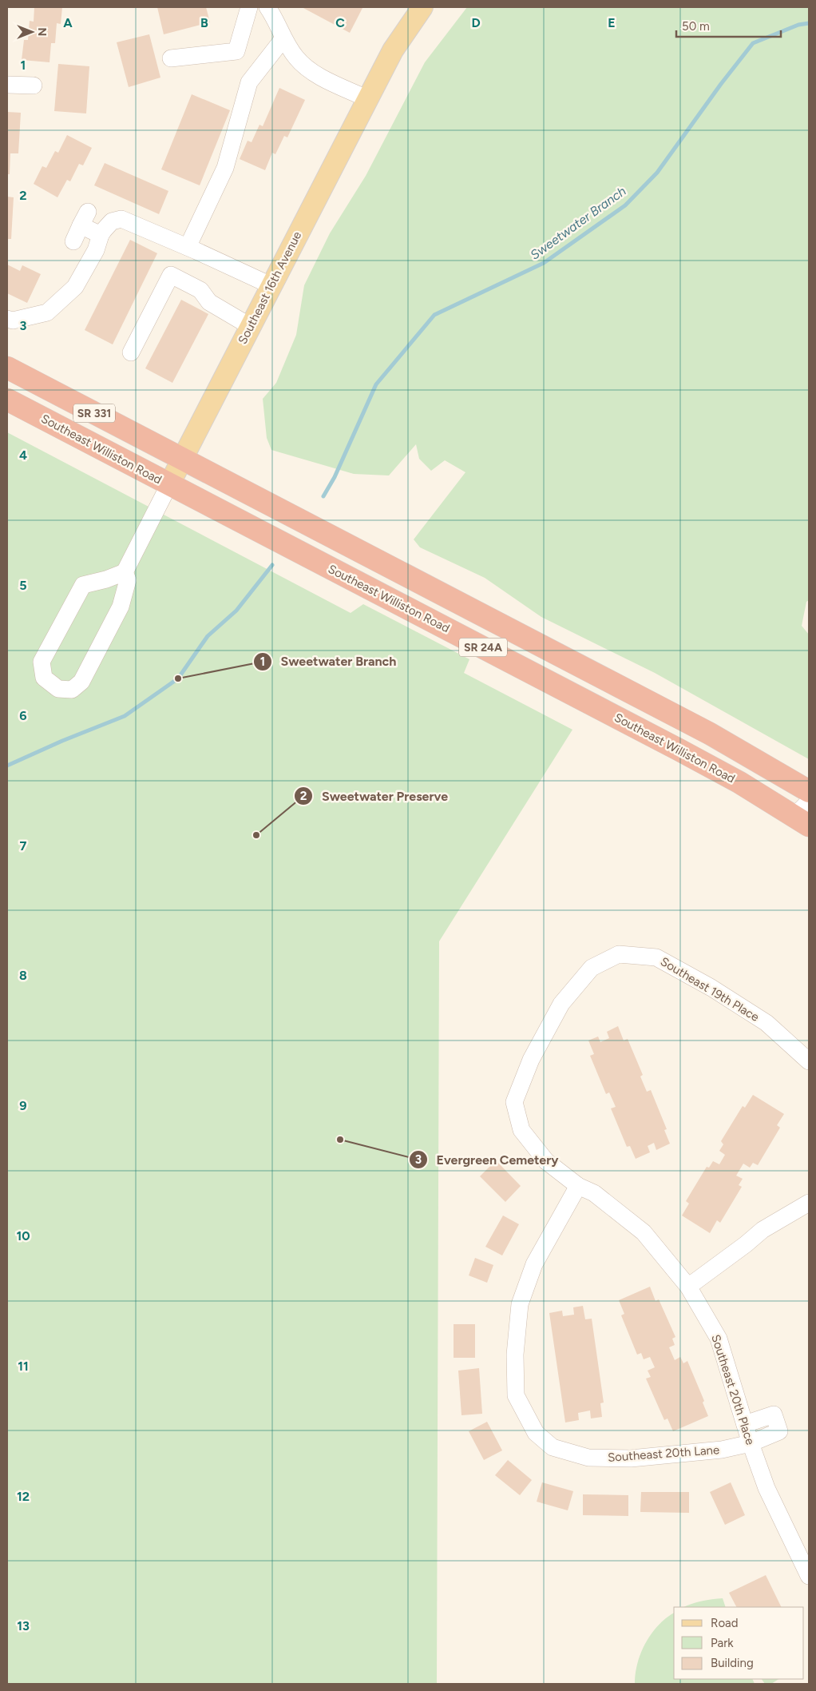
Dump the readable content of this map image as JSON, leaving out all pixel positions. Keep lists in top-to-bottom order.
{
  "streets": {
    "highway": ["SR 331", "Southeast Williston Road", "SR 24A"],
    "main road": ["Southeast 16th Avenue"],
    "street": ["Southeast 19th Place", "Southeast 20th Place", "Southeast 20th Lane"]
  },
  "crossings": [
    ["Southeast 16th Avenue", "SR 331"],
    ["Southeast 16th Avenue", "Southeast Williston Road"],
    ["Southeast 16th Avenue", "SR 24A"],
    ["SR 331", "SR 24A"],
    ["Southeast 19th Place", "Southeast 20th Place"],
    ["Southeast 20th Place", "Southeast 20th Lane"]
  ],
  "water": ["Sweetwater Branch"],
  "places": ["Sweetwater Branch", "Sweetwater Preserve", "Evergreen Cemetery"],
  "legend": ["Road", "Park", "Building"],
  "scale_bar": "50 m",
  "north": "right",
  "grid": {
    "columns": [
      "A",
      "B",
      "C",
      "D",
      "E"
    ],
    "rows": [
      "1",
      "2",
      "3",
      "4",
      "5",
      "6",
      "7",
      "8",
      "9",
      "10",
      "11",
      "12",
      "13"
    ]
  }
}
